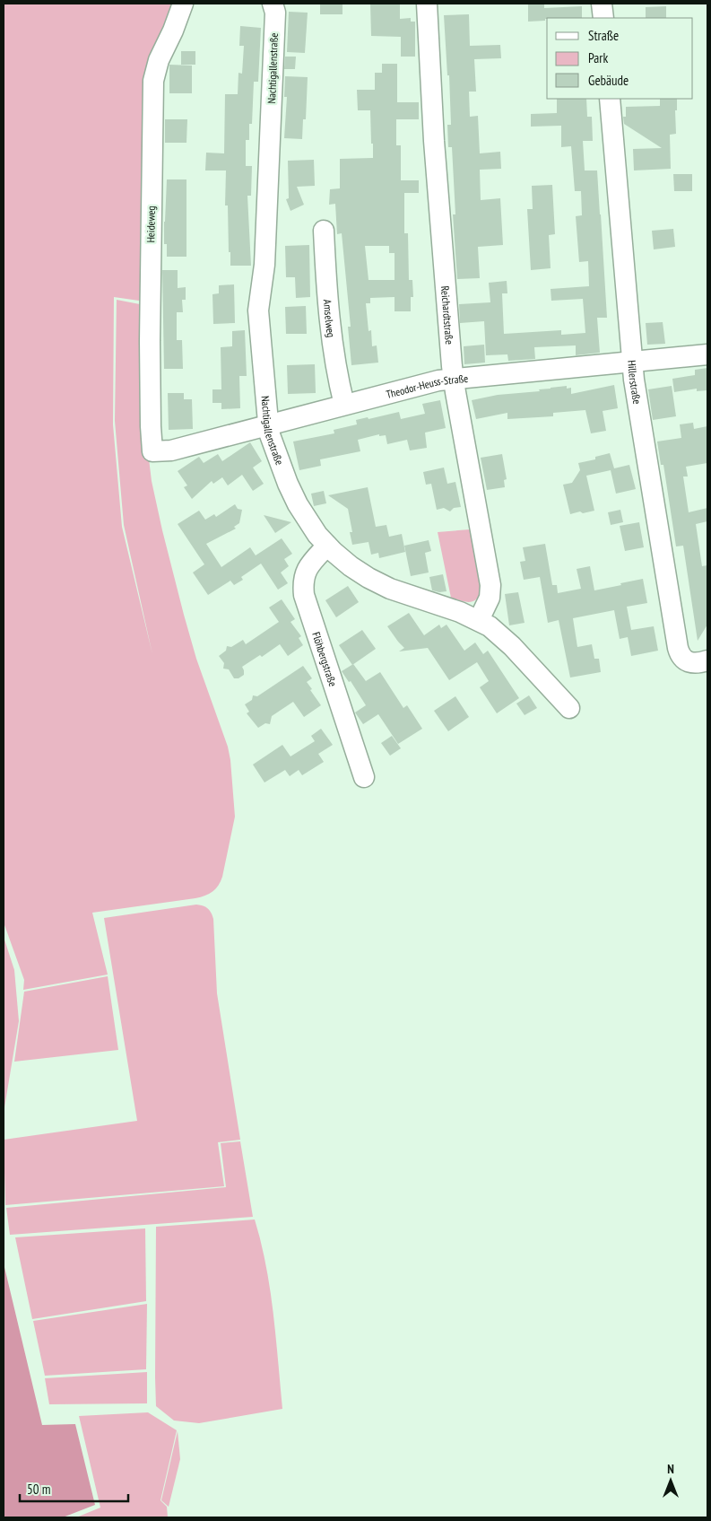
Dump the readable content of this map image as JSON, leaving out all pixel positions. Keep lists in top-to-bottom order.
{
  "streets": {
    "street": [
      "Nachtigallenstraße",
      "Heideweg",
      "Reichardtstraße",
      "Amselweg",
      "Hillerstraße",
      "Theodor-Heuss-Straße",
      "Flöhbergstraße"
    ]
  },
  "crossings": [
    ["Nachtigallenstraße", "Reichardtstraße"],
    ["Nachtigallenstraße", "Theodor-Heuss-Straße"],
    ["Nachtigallenstraße", "Flöhbergstraße"],
    ["Heideweg", "Theodor-Heuss-Straße"],
    ["Reichardtstraße", "Theodor-Heuss-Straße"],
    ["Amselweg", "Theodor-Heuss-Straße"],
    ["Hillerstraße", "Theodor-Heuss-Straße"]
  ],
  "legend": ["Straße", "Park", "Gebäude"],
  "scale_bar": "50 m",
  "north": "top"
}
